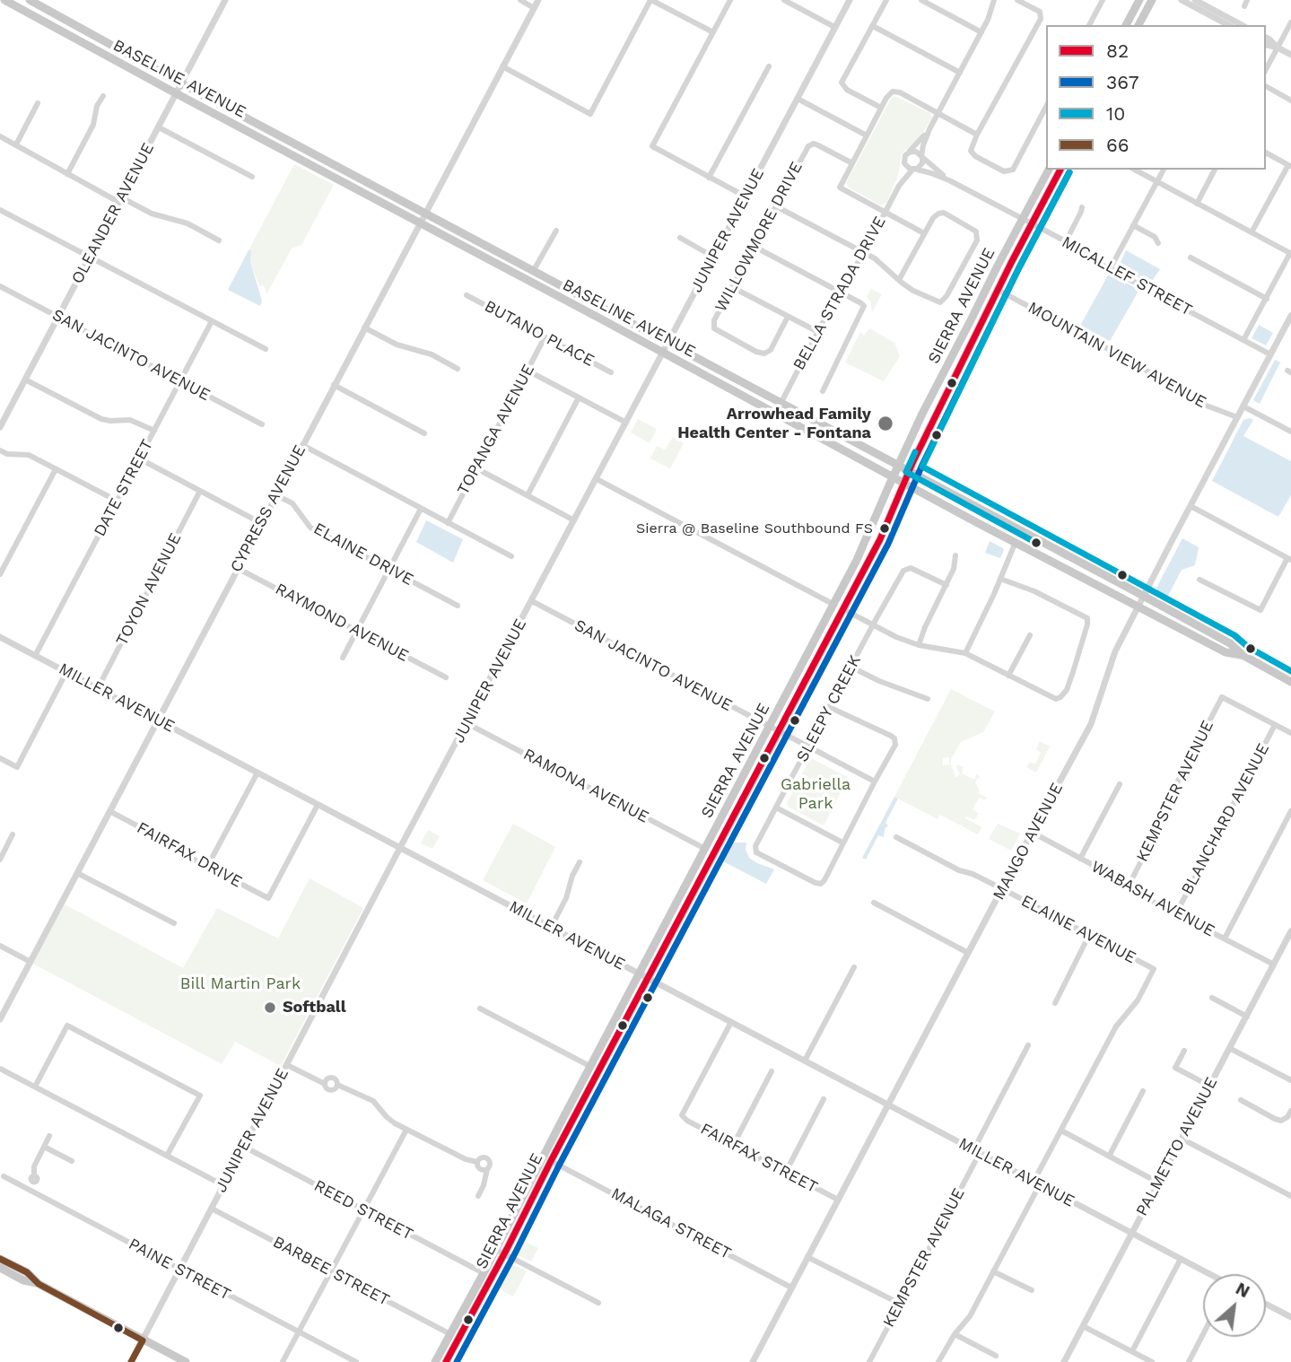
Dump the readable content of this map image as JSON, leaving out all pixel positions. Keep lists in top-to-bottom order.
{
  "streets": {
    "main road": ["BASELINE AVENUE", "SIERRA AVENUE"],
    "street": [
      "OLEANDER AVENUE",
      "JUNIPER AVENUE",
      "WILLOWMORE DRIVE",
      "MICALLEF STREET",
      "BELLA STRADA DRIVE",
      "BUTANO PLACE",
      "SAN JACINTO AVENUE",
      "MOUNTAIN VIEW AVENUE",
      "TOPANGA AVENUE",
      "DATE STREET",
      "CYPRESS AVENUE",
      "ELAINE DRIVE",
      "TOYON AVENUE",
      "RAYMOND AVENUE",
      "MILLER AVENUE",
      "SLEEPY CREEK",
      "RAMONA AVENUE",
      "KEMPSTER AVENUE",
      "BLANCHARD AVENUE",
      "MANGO AVENUE",
      "FAIRFAX DRIVE",
      "WABASH AVENUE",
      "ELAINE AVENUE",
      "PALMETTO AVENUE",
      "FAIRFAX STREET",
      "REED STREET",
      "MALAGA STREET",
      "PAINE STREET",
      "BARBEE STREET"
    ]
  },
  "crossings": [
    ["BASELINE AVENUE", "OLEANDER AVENUE"],
    ["BASELINE AVENUE", "JUNIPER AVENUE"],
    ["BASELINE AVENUE", "BELLA STRADA DRIVE"],
    ["BASELINE AVENUE", "SIERRA AVENUE"],
    ["BASELINE AVENUE", "CYPRESS AVENUE"],
    ["BASELINE AVENUE", "MANGO AVENUE"],
    ["OLEANDER AVENUE", "SAN JACINTO AVENUE"],
    ["JUNIPER AVENUE", "SAN JACINTO AVENUE"],
    ["JUNIPER AVENUE", "MILLER AVENUE"],
    ["JUNIPER AVENUE", "RAMONA AVENUE"],
    ["JUNIPER AVENUE", "REED STREET"],
    ["JUNIPER AVENUE", "PAINE STREET"],
    ["JUNIPER AVENUE", "BARBEE STREET"],
    ["MICALLEF STREET", "BELLA STRADA DRIVE"],
    ["MICALLEF STREET", "SIERRA AVENUE"],
    ["MICALLEF STREET", "MANGO AVENUE"],
    ["SIERRA AVENUE", "SAN JACINTO AVENUE"],
    ["SIERRA AVENUE", "MOUNTAIN VIEW AVENUE"],
    ["SIERRA AVENUE", "MILLER AVENUE"],
    ["SIERRA AVENUE", "RAMONA AVENUE"],
    ["SIERRA AVENUE", "REED STREET"],
    ["SIERRA AVENUE", "MALAGA STREET"],
    ["SIERRA AVENUE", "BARBEE STREET"],
    ["BUTANO PLACE", "TOPANGA AVENUE"],
    ["SAN JACINTO AVENUE", "DATE STREET"],
    ["SAN JACINTO AVENUE", "SLEEPY CREEK"],
    ["MOUNTAIN VIEW AVENUE", "MANGO AVENUE"],
    ["DATE STREET", "MILLER AVENUE"],
    ["CYPRESS AVENUE", "ELAINE DRIVE"],
    ["CYPRESS AVENUE", "RAYMOND AVENUE"],
    ["CYPRESS AVENUE", "MILLER AVENUE"],
    ["CYPRESS AVENUE", "FAIRFAX DRIVE"],
    ["TOYON AVENUE", "MILLER AVENUE"],
    ["MILLER AVENUE", "KEMPSTER AVENUE"],
    ["MILLER AVENUE", "MANGO AVENUE"],
    ["MILLER AVENUE", "FAIRFAX DRIVE"],
    ["MILLER AVENUE", "PALMETTO AVENUE"],
    ["MILLER AVENUE", "FAIRFAX STREET"],
    ["KEMPSTER AVENUE", "BLANCHARD AVENUE"],
    ["KEMPSTER AVENUE", "WABASH AVENUE"],
    ["BLANCHARD AVENUE", "WABASH AVENUE"],
    ["MANGO AVENUE", "WABASH AVENUE"],
    ["MANGO AVENUE", "ELAINE AVENUE"],
    ["MANGO AVENUE", "FAIRFAX STREET"],
    ["MANGO AVENUE", "MALAGA STREET"],
    ["WABASH AVENUE", "PALMETTO AVENUE"]
  ],
  "parks": ["Gabriella Park", "Bill Martin Park"],
  "places": ["Arrowhead Family Health Center - Fontana", "Sierra @ Baseline Southbound FS", "Softball"],
  "lines": [
    "transit line 82",
    "transit line 367",
    "transit line 10",
    "transit line 66"
  ],
  "legend": [
    "82",
    "367",
    "10",
    "66"
  ],
  "north": "top right"
}
